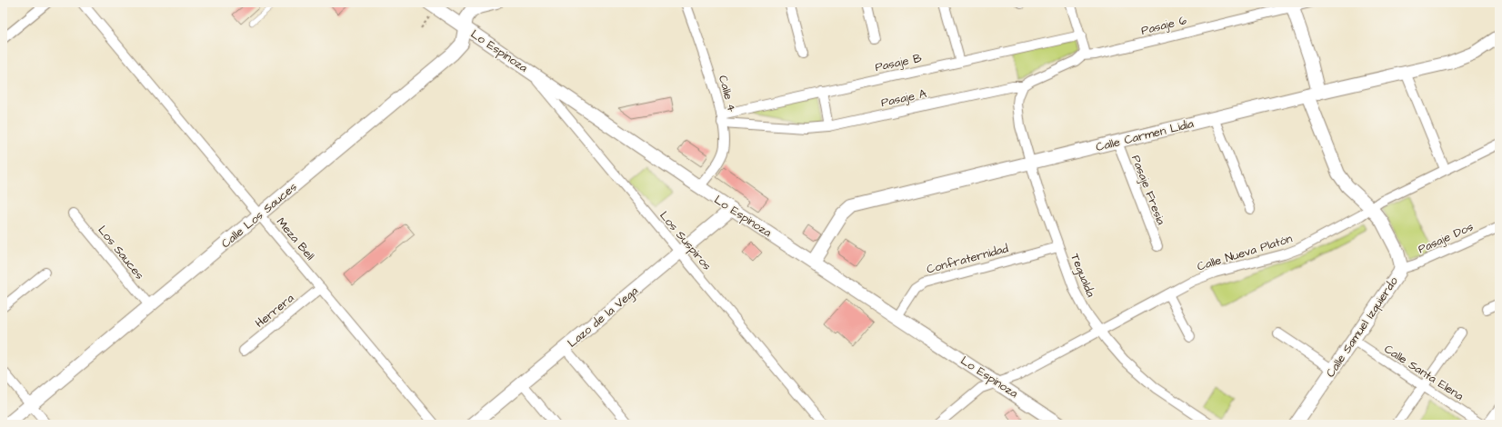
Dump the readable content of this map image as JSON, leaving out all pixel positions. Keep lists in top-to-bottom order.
{
  "streets": {
    "street": [
      "Pasaje 6",
      "Lo Espinoza",
      "Pasaje B",
      "Calle 4",
      "Pasaje A",
      "Calle Carmen Lidia",
      "Pasaje Fresia",
      "Calle Los Sauces",
      "Pasaje Dos",
      "Meza Bell",
      "Los Suspiros",
      "Los Sauces",
      "Calle Nueva Platón",
      "Confraternidad",
      "Tegualda",
      "Herrera",
      "Lazo de la Vega",
      "Calle Samuel Izquierdo",
      "Calle Santa Elena"
    ]
  },
  "crossings": [
    ["Pasaje 6", "Pasaje A"],
    ["Lo Espinoza", "Calle 4"],
    ["Lo Espinoza", "Calle Carmen Lidia"],
    ["Lo Espinoza", "Calle Los Sauces"],
    ["Lo Espinoza", "Los Suspiros"],
    ["Lo Espinoza", "Calle Nueva Platón"],
    ["Lo Espinoza", "Confraternidad"],
    ["Lo Espinoza", "Lazo de la Vega"],
    ["Pasaje B", "Calle 4"],
    ["Pasaje B", "Pasaje A"],
    ["Calle 4", "Pasaje A"],
    ["Pasaje A", "Tegualda"],
    ["Calle Carmen Lidia", "Pasaje Fresia"],
    ["Calle Carmen Lidia", "Tegualda"],
    ["Calle Carmen Lidia", "Calle Samuel Izquierdo"],
    ["Calle Los Sauces", "Meza Bell"],
    ["Calle Los Sauces", "Los Sauces"],
    ["Pasaje Dos", "Calle Samuel Izquierdo"],
    ["Meza Bell", "Herrera"],
    ["Los Suspiros", "Lazo de la Vega"],
    ["Calle Nueva Platón", "Tegualda"],
    ["Calle Nueva Platón", "Calle Samuel Izquierdo"],
    ["Confraternidad", "Tegualda"],
    ["Calle Samuel Izquierdo", "Calle Santa Elena"]
  ]
}
